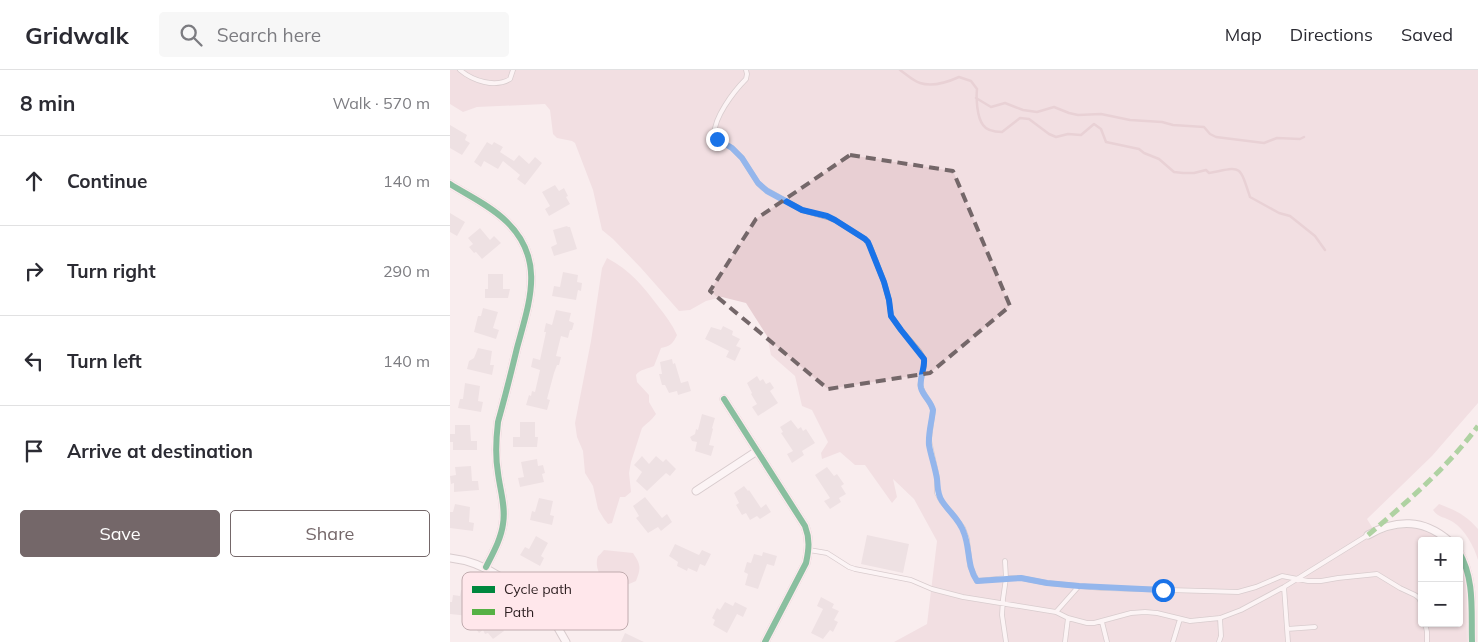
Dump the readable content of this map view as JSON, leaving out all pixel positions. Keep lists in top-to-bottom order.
{
  "legend": ["Cycle path", "Path"],
  "page": {
    "header": "Gridwalk",
    "search": "Search here",
    "nav": ["Map", "Directions", "Saved"],
    "heading": ["8 min", "Walk · 570 m"],
    "list": [
      ["Continue", "140 m"],
      ["Turn right", "290 m"],
      ["Turn left", "140 m"],
      "Arrive at destination"
    ],
    "buttons": ["Save", "Share"],
    "map_buttons": ["+", "−"]
  }
}
